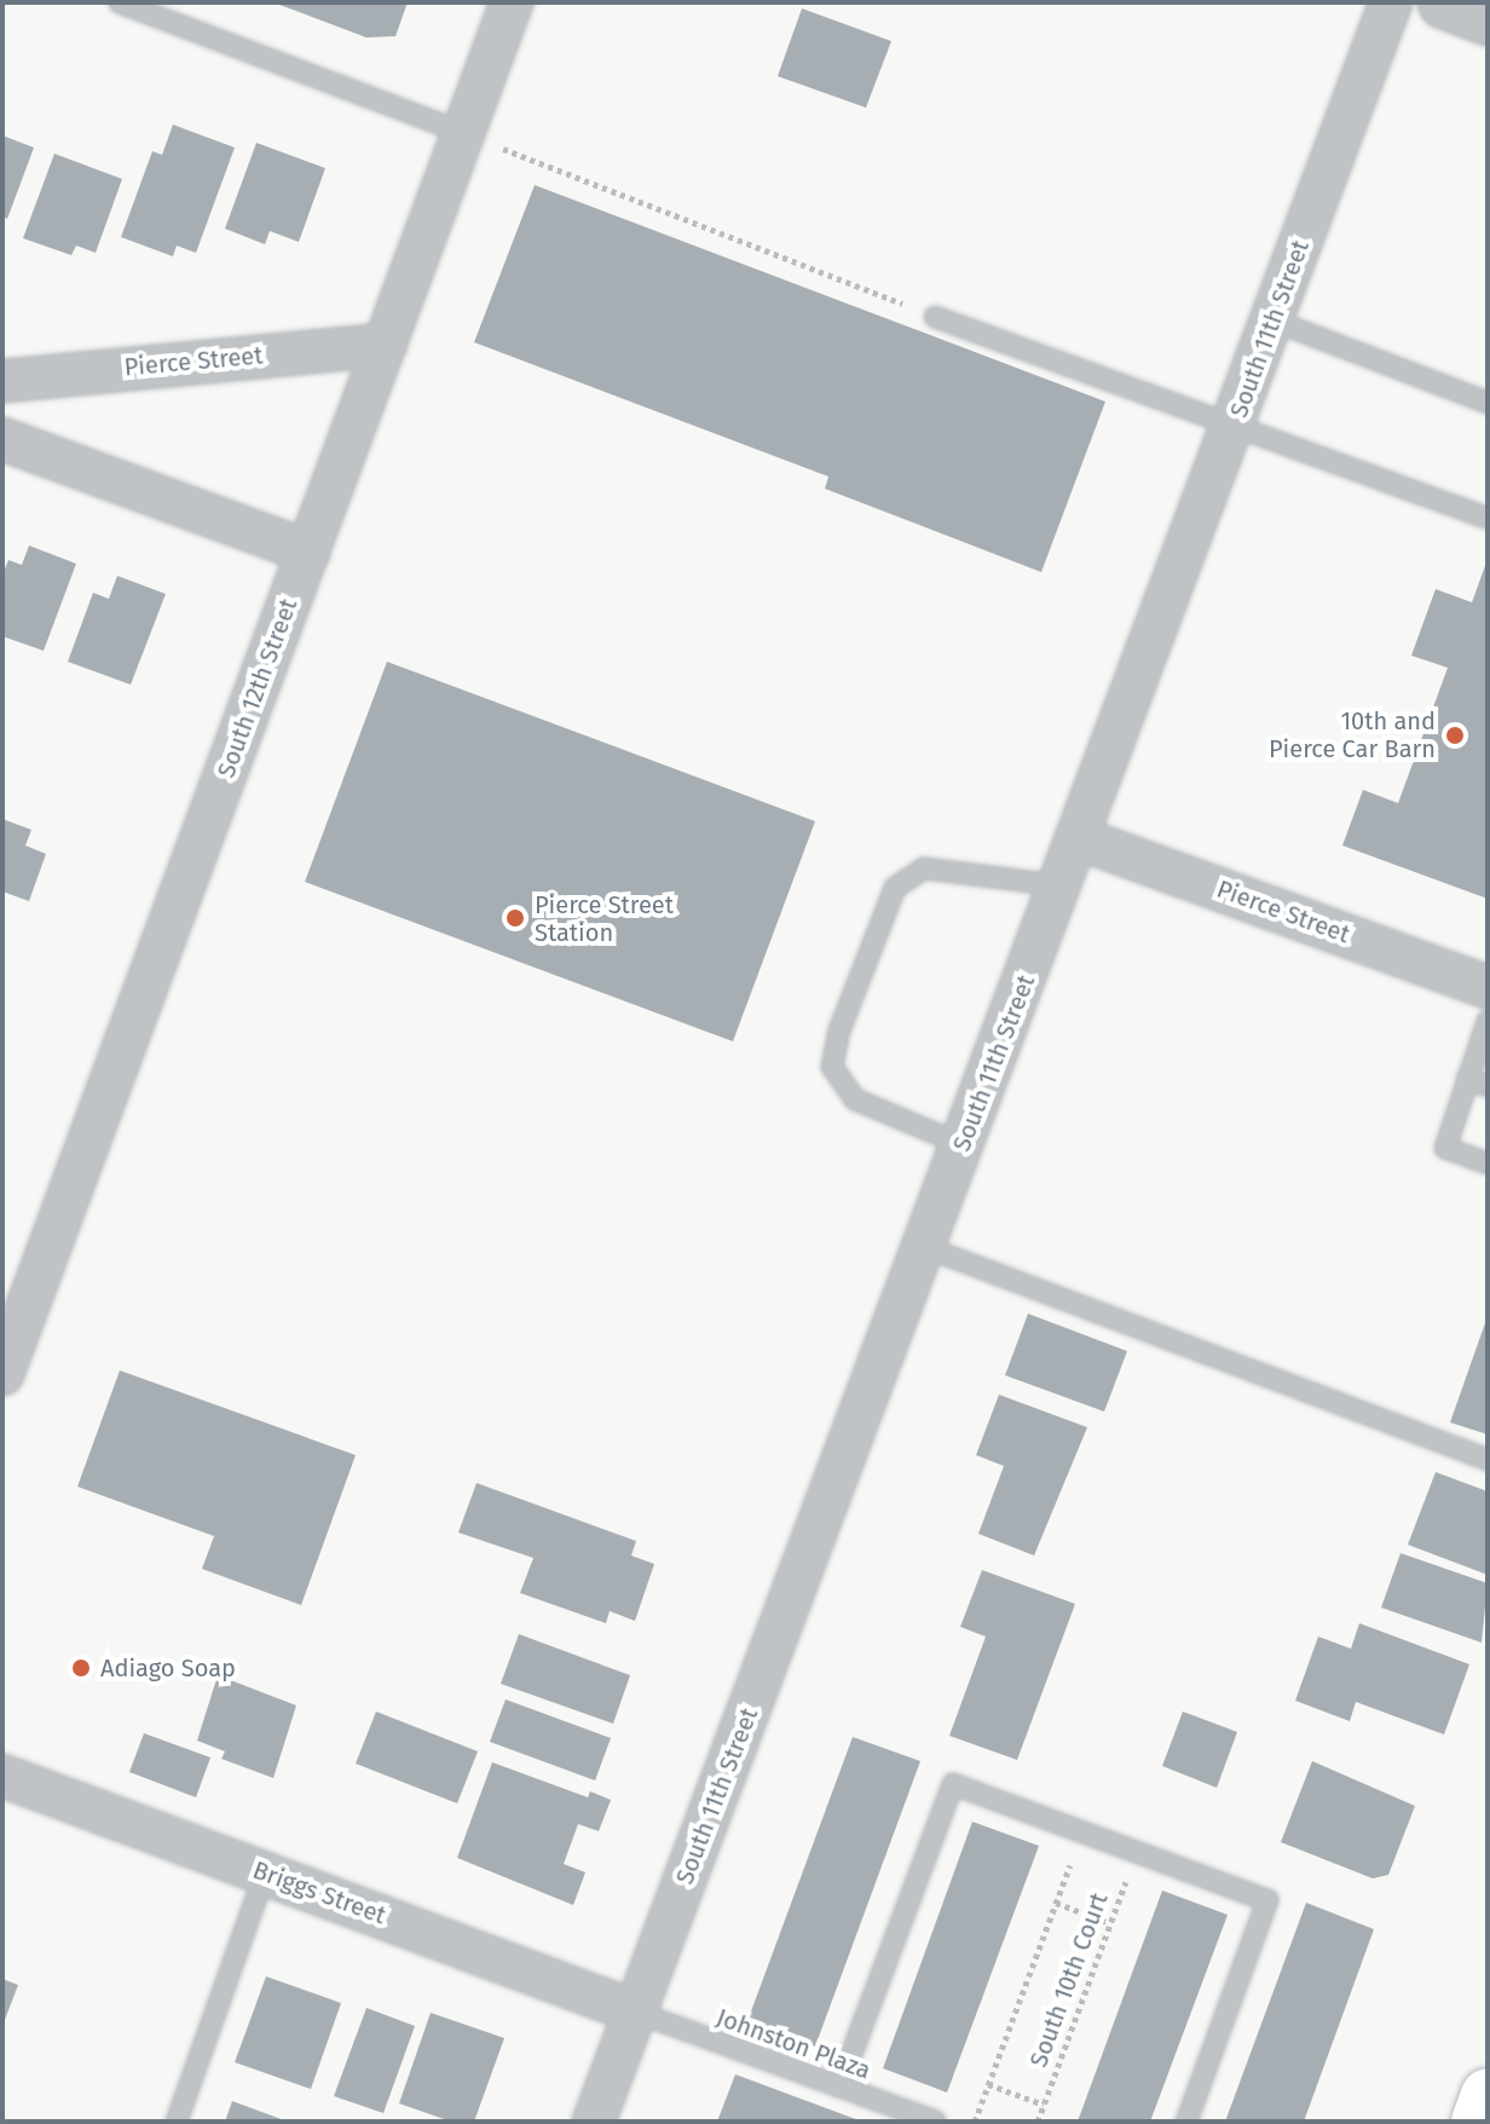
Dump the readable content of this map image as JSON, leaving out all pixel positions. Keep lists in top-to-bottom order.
{
  "streets": {
    "street": [
      "South 11th Street",
      "Pierce Street",
      "South 12th Street",
      "Briggs Street"
    ],
    "lane": ["Johnston Plaza"],
    "path": ["South 10th Court"]
  },
  "crossings": [
    ["South 11th Street", "Pierce Street"],
    ["South 11th Street", "Briggs Street"],
    ["South 11th Street", "Johnston Plaza"],
    ["Pierce Street", "South 12th Street"],
    ["Briggs Street", "Johnston Plaza"]
  ],
  "places": ["10th and Pierce Car Barn", "Pierce Street Station", "Adiago Soap"]
}
